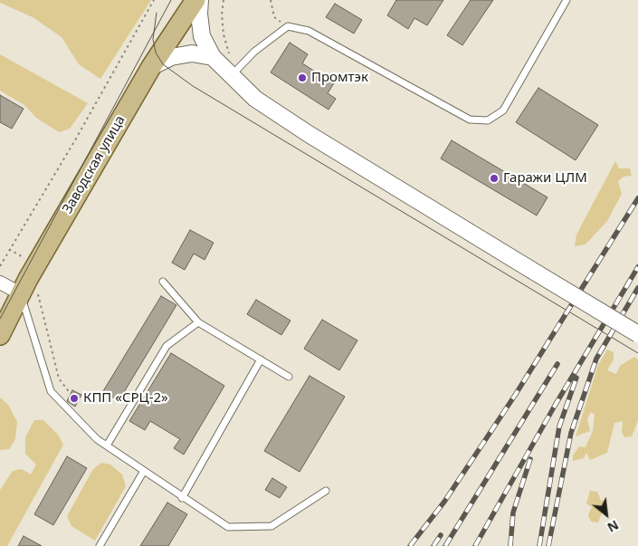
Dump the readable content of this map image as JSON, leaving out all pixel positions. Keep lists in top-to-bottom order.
{
  "streets": {
    "main road": ["Заводская улица"]
  },
  "places": ["Промтэк", "Гаражи ЦЛМ", "КПП «СРЦ-2»"],
  "north": "bottom right"
}
